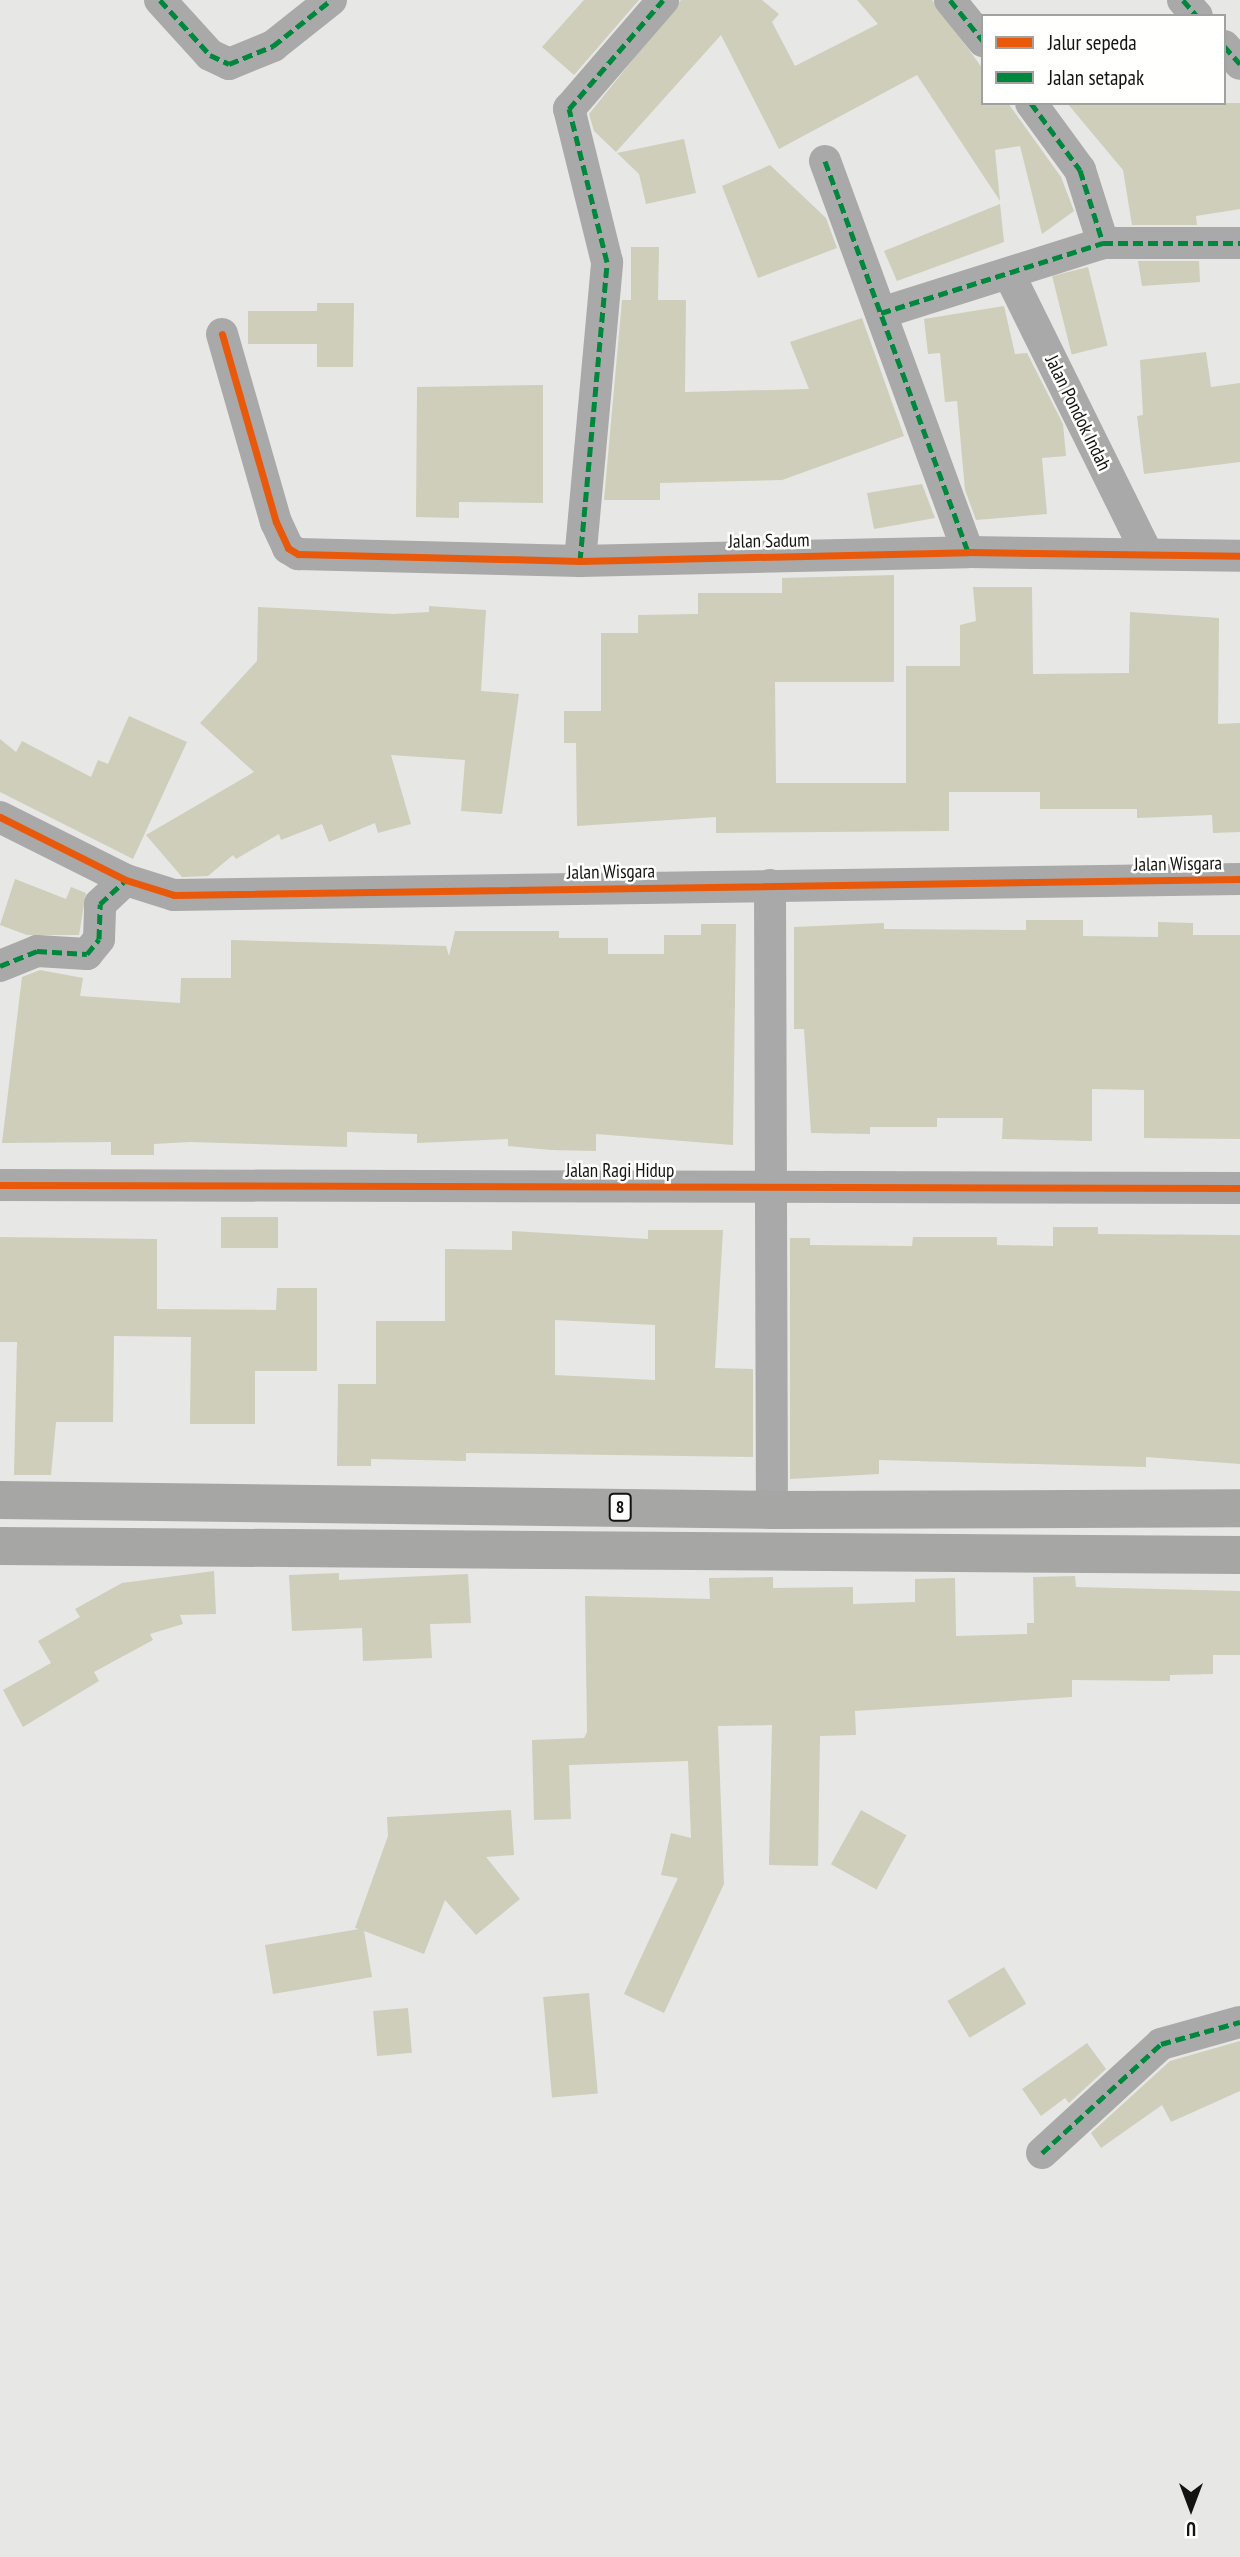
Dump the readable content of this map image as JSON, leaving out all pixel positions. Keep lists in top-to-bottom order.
{
  "streets": {
    "highway": ["8"],
    "street": [
      "Jalan Pondok Indah",
      "Jalan Sadum",
      "Jalan Wisgara",
      "Jalan Ragi Hidup"
    ]
  },
  "crossings": [
    ["Jalan Pondok Indah", "Jalan Sadum"]
  ],
  "legend": ["Jalur sepeda", "Jalan setapak"],
  "north": "bottom"
}
